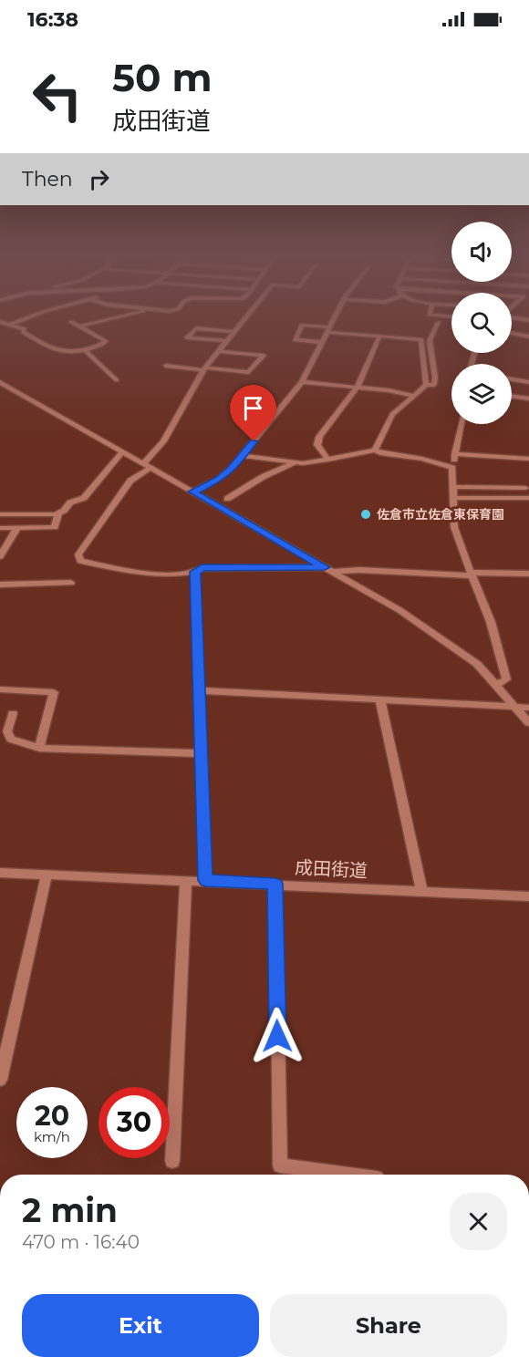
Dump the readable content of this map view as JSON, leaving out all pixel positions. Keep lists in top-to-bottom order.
{
  "streets": {
    "street": ["成田街道"]
  },
  "places": ["佐倉市立佐倉東保育園"],
  "page": {
    "status": "16:38",
    "turn": ["50 m", "成田街道"],
    "then": "Then",
    "speed": "20 km/h",
    "limit": "30",
    "heading": ["2 min", "470 m · 16:40"],
    "buttons": ["Exit", "Share"]
  }
}
